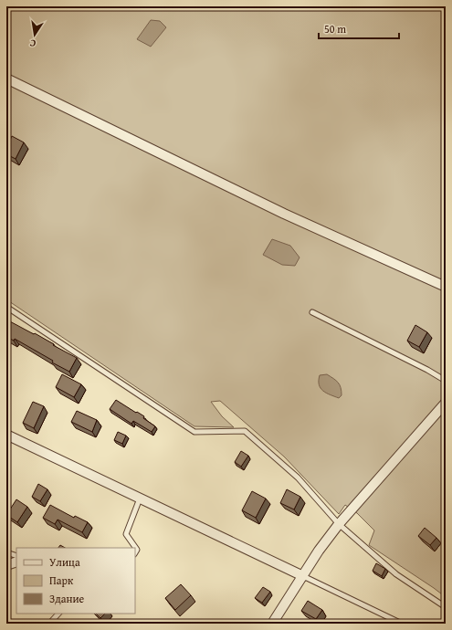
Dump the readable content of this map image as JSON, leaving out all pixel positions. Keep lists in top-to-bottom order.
{
  "legend": ["Улица", "Парк", "Здание"],
  "scale_bar": "50 m",
  "north": "bottom"
}
